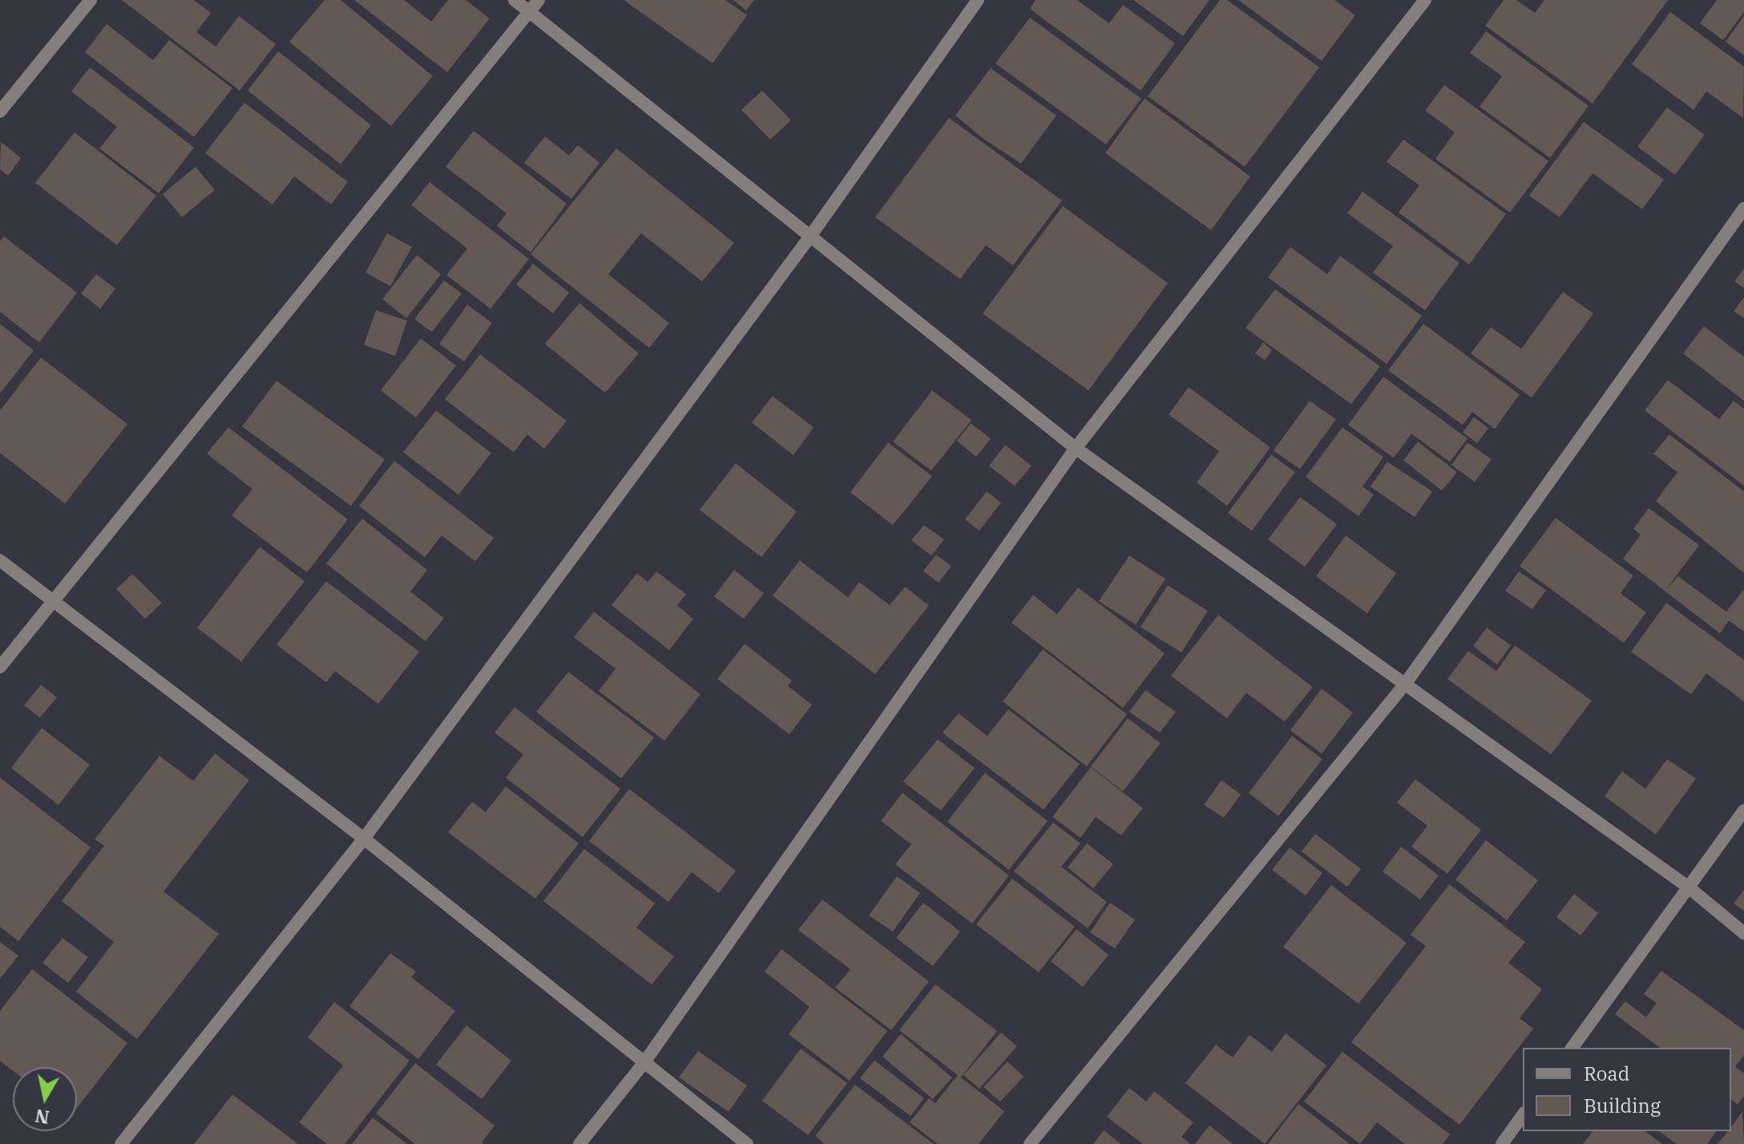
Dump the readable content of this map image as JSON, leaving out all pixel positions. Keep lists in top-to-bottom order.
{
  "legend": ["Road", "Building"],
  "north": "bottom"
}
